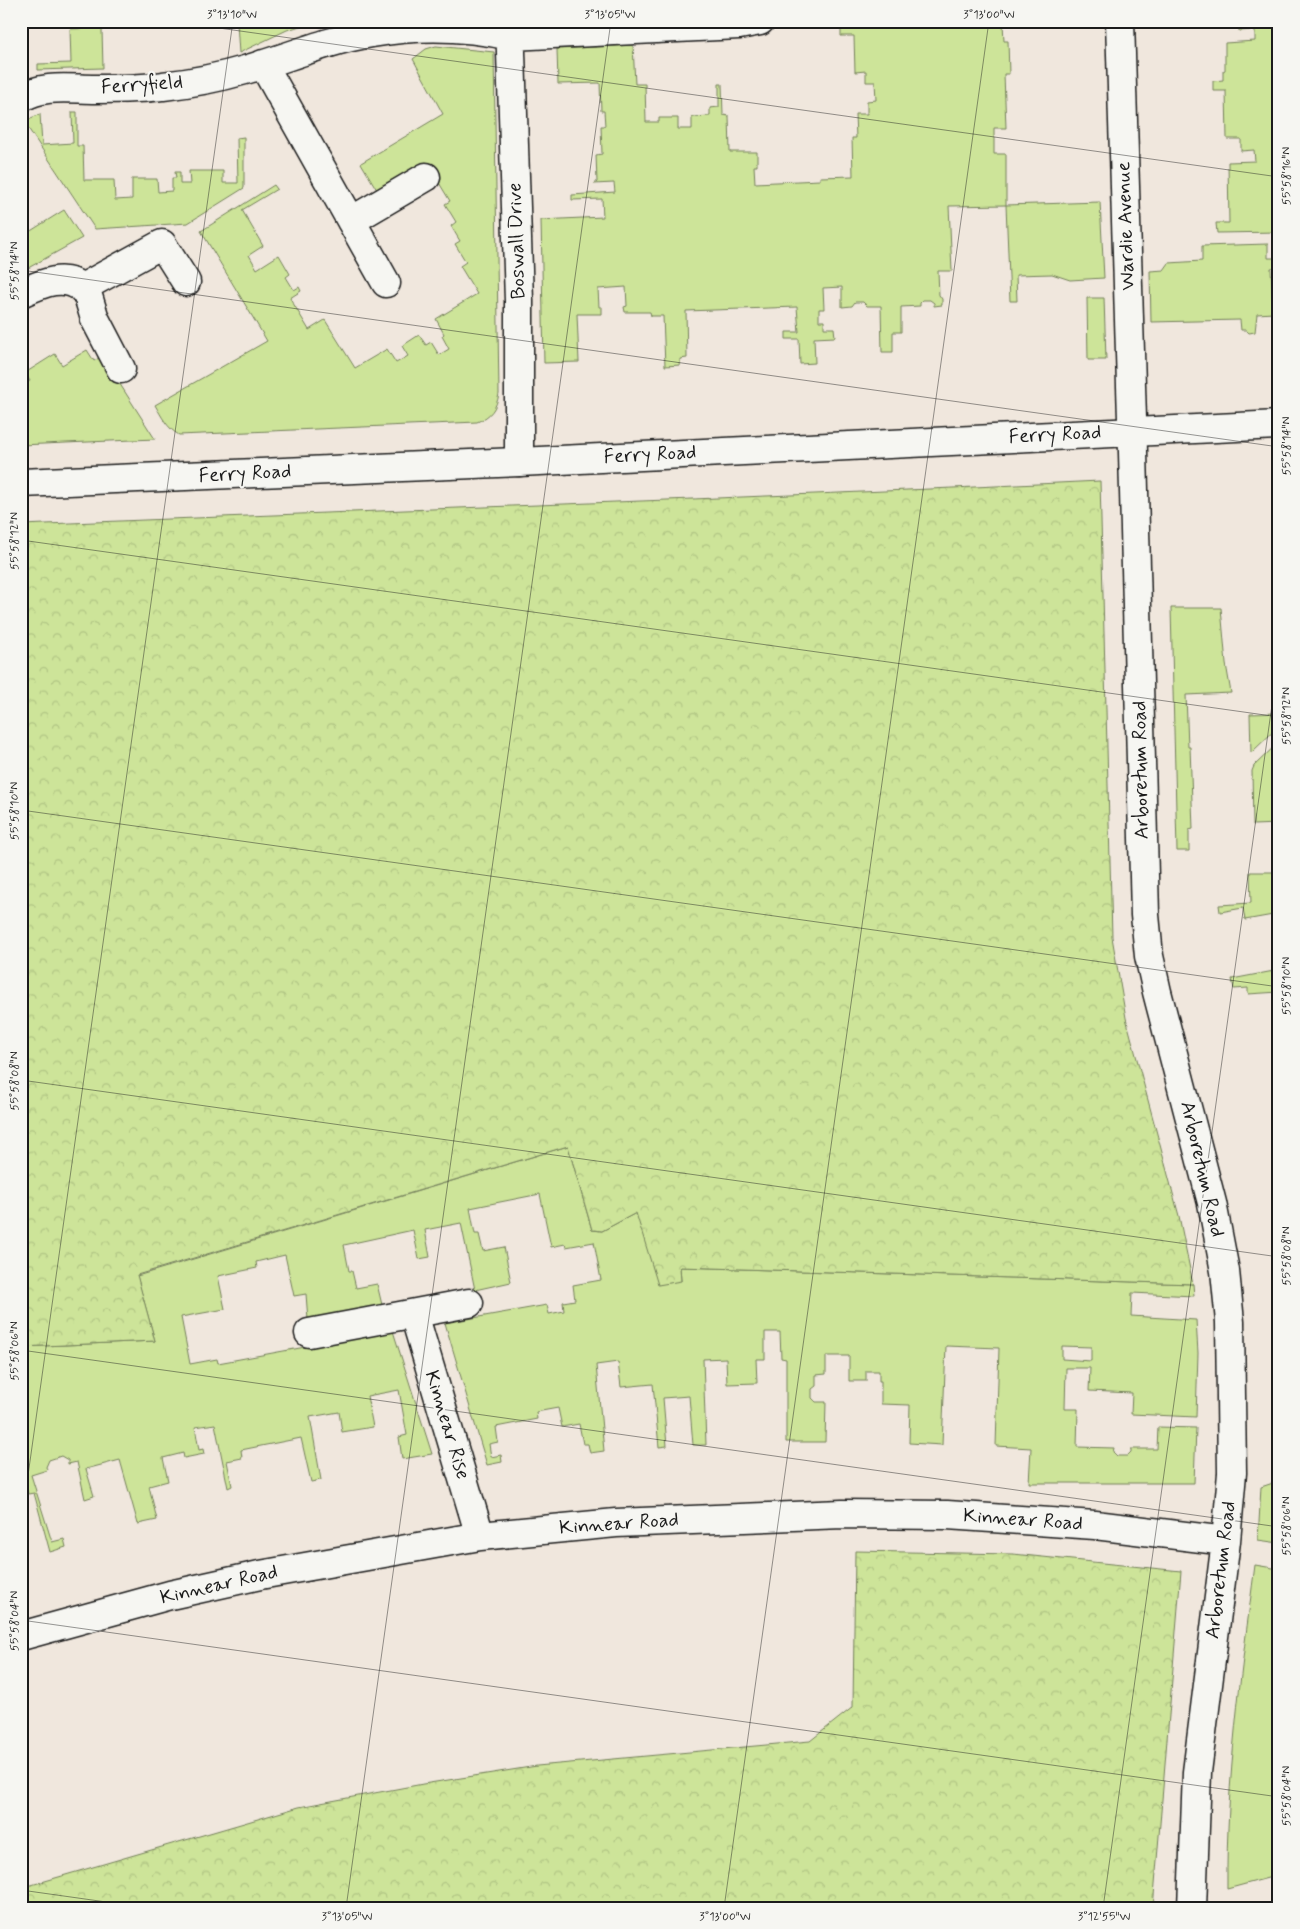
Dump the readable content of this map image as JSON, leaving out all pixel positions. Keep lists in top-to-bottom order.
{
  "streets": {
    "street": [
      "Ferryfield",
      "Wardie Avenue",
      "Boswall Drive",
      "Ferry Road",
      "Arboretum Road",
      "Kinnear Rise",
      "Kinnear Road"
    ]
  },
  "crossings": [
    ["Ferryfield", "Boswall Drive"],
    ["Wardie Avenue", "Ferry Road"],
    ["Wardie Avenue", "Arboretum Road"],
    ["Boswall Drive", "Ferry Road"],
    ["Ferry Road", "Arboretum Road"],
    ["Arboretum Road", "Kinnear Road"],
    ["Kinnear Rise", "Kinnear Road"]
  ],
  "coordinates": [
    "3°13'10\"W",
    "3°13'05\"W",
    "3°13'00\"W",
    "55°58'16\"N",
    "55°58'14\"N",
    "55°58'12\"N",
    "55°58'10\"N",
    "55°58'08\"N",
    "55°58'06\"N",
    "55°58'04\"N",
    "3°12'55\"W"
  ]
}
